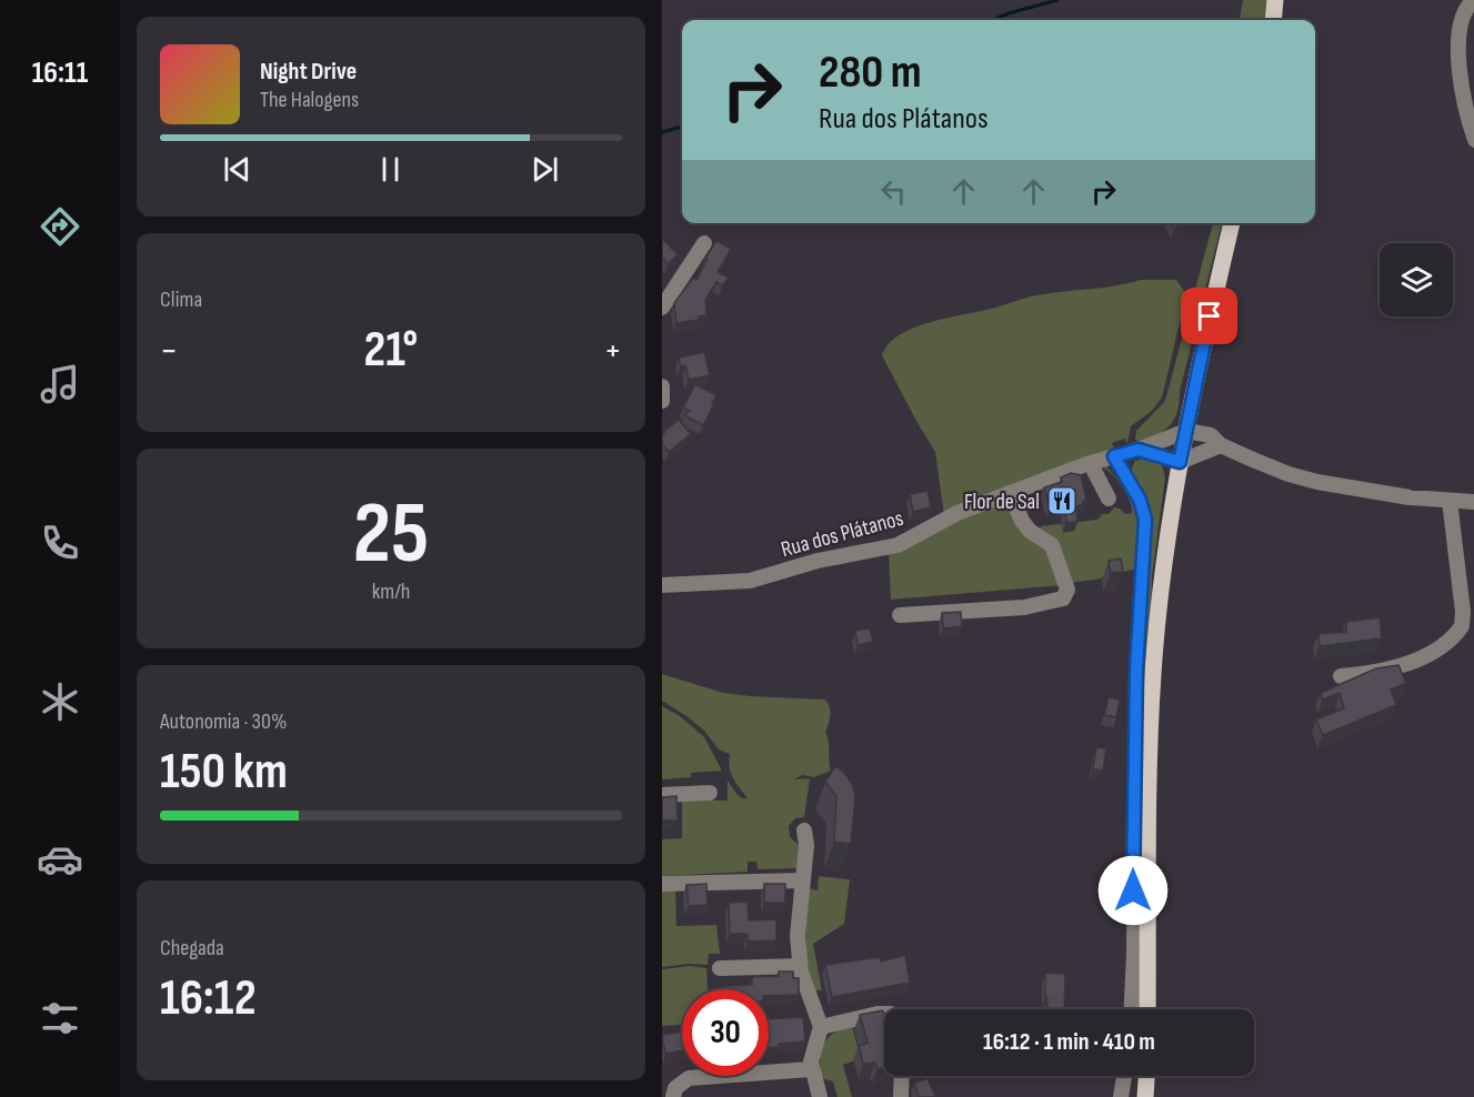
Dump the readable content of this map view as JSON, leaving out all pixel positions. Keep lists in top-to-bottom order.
{
  "streets": {
    "street": ["Rua dos Plátanos"]
  },
  "places": {
    "restaurant": ["Flor de Sal"]
  },
  "page": {
    "tabs": "16:11",
    "turn": ["280 m", "Rua dos Plátanos"],
    "song": ["Night Drive", "The Halogens"],
    "tile": [
      "Clima",
      ["25", "km/h"],
      ["Autonomia · 30%", "150 km"],
      ["Chegada", "16:12"]
    ],
    "heat": ["−", "21°", "+"],
    "limit": "30",
    "trip": "16:12 · 1 min · 410 m"
  }
}
